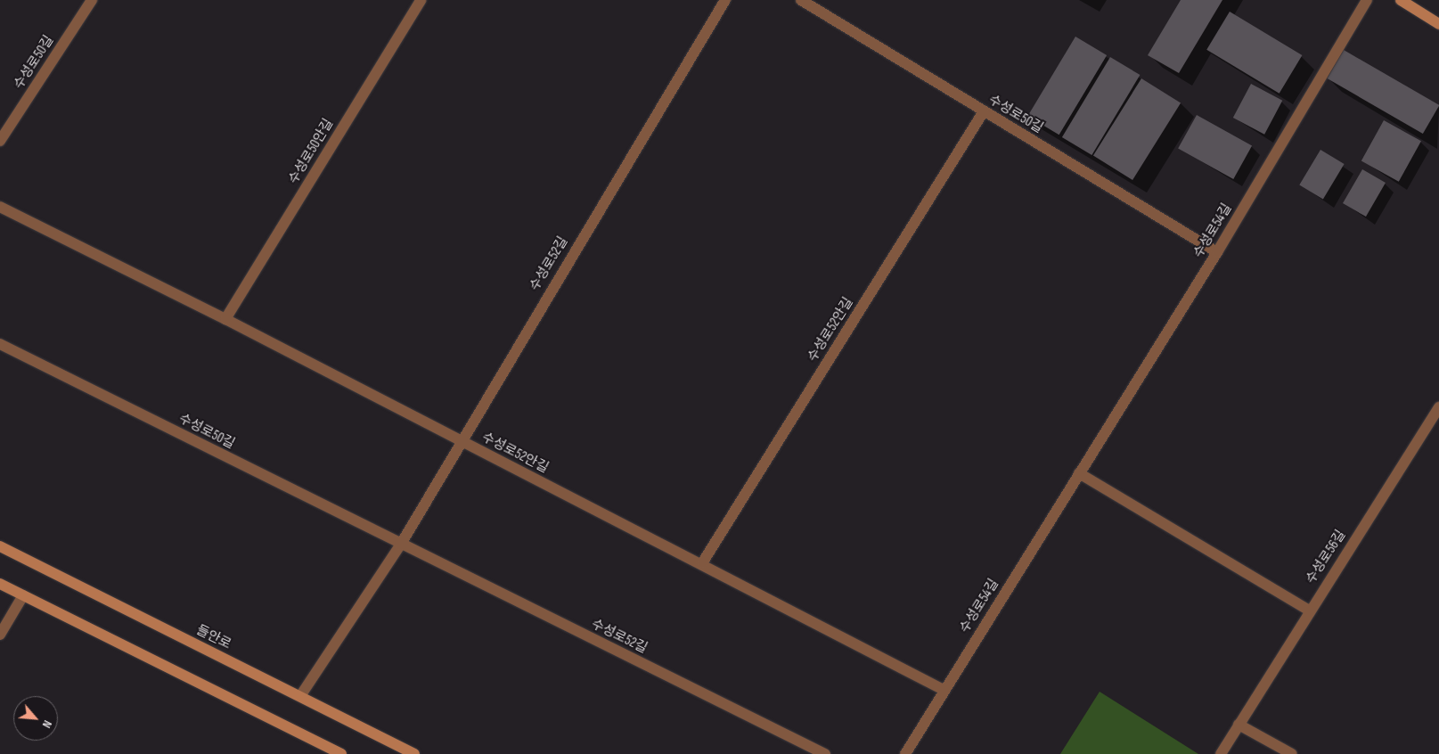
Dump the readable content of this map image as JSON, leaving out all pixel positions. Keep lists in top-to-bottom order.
{
  "streets": {
    "main road": ["들안로"],
    "street": [
      "수성로50길",
      "수성로50안길",
      "수성로54길",
      "수성로52길",
      "수성로52안길",
      "수성로56길"
    ]
  },
  "crossings": [
    ["수성로50길", "수성로54길"],
    ["수성로50길", "수성로52길"],
    ["수성로50길", "수성로52안길"],
    ["수성로54길", "수성로52안길"],
    ["수성로52길", "수성로52안길"],
    ["수성로52길", "들안로"]
  ],
  "north": "bottom right"
}
